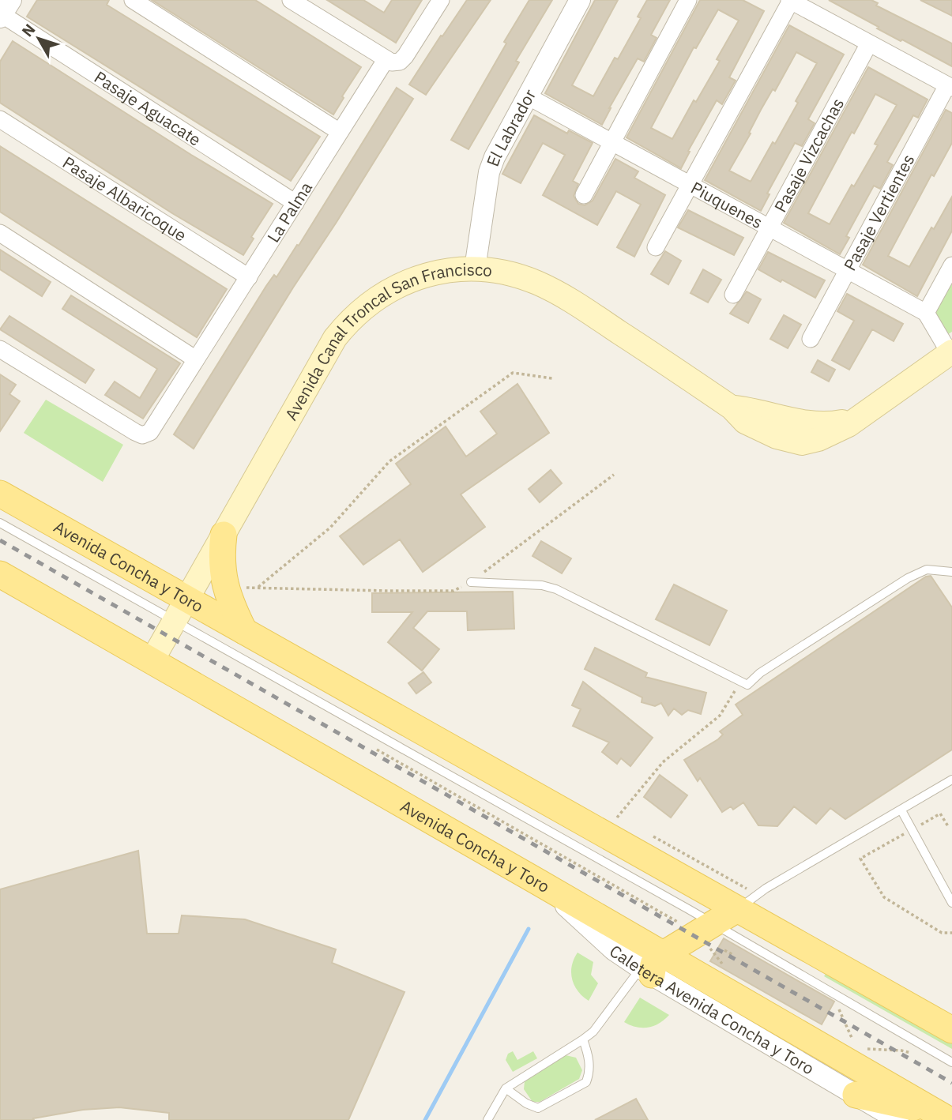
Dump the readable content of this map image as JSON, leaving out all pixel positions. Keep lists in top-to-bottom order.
{
  "streets": {
    "main road": ["Avenida Canal Troncal San Francisco", "Avenida Concha y Toro"],
    "street": [
      "Pasaje Aguacate",
      "El Labrador",
      "Pasaje Vizcachas",
      "Pasaje Albaricoque",
      "Piuquenes",
      "La Palma",
      "Pasaje Vertientes",
      "Caletera Avenida Concha y Toro"
    ]
  },
  "crossings": [
    ["Pasaje Aguacate", "La Palma"],
    ["El Labrador", "Piuquenes"],
    ["El Labrador", "Avenida Canal Troncal San Francisco"],
    ["Pasaje Vizcachas", "Piuquenes"],
    ["Pasaje Albaricoque", "La Palma"],
    ["Piuquenes", "Pasaje Vertientes"],
    ["Avenida Canal Troncal San Francisco", "Avenida Concha y Toro"],
    ["Avenida Concha y Toro", "Caletera Avenida Concha y Toro"]
  ],
  "north": "top left"
}
